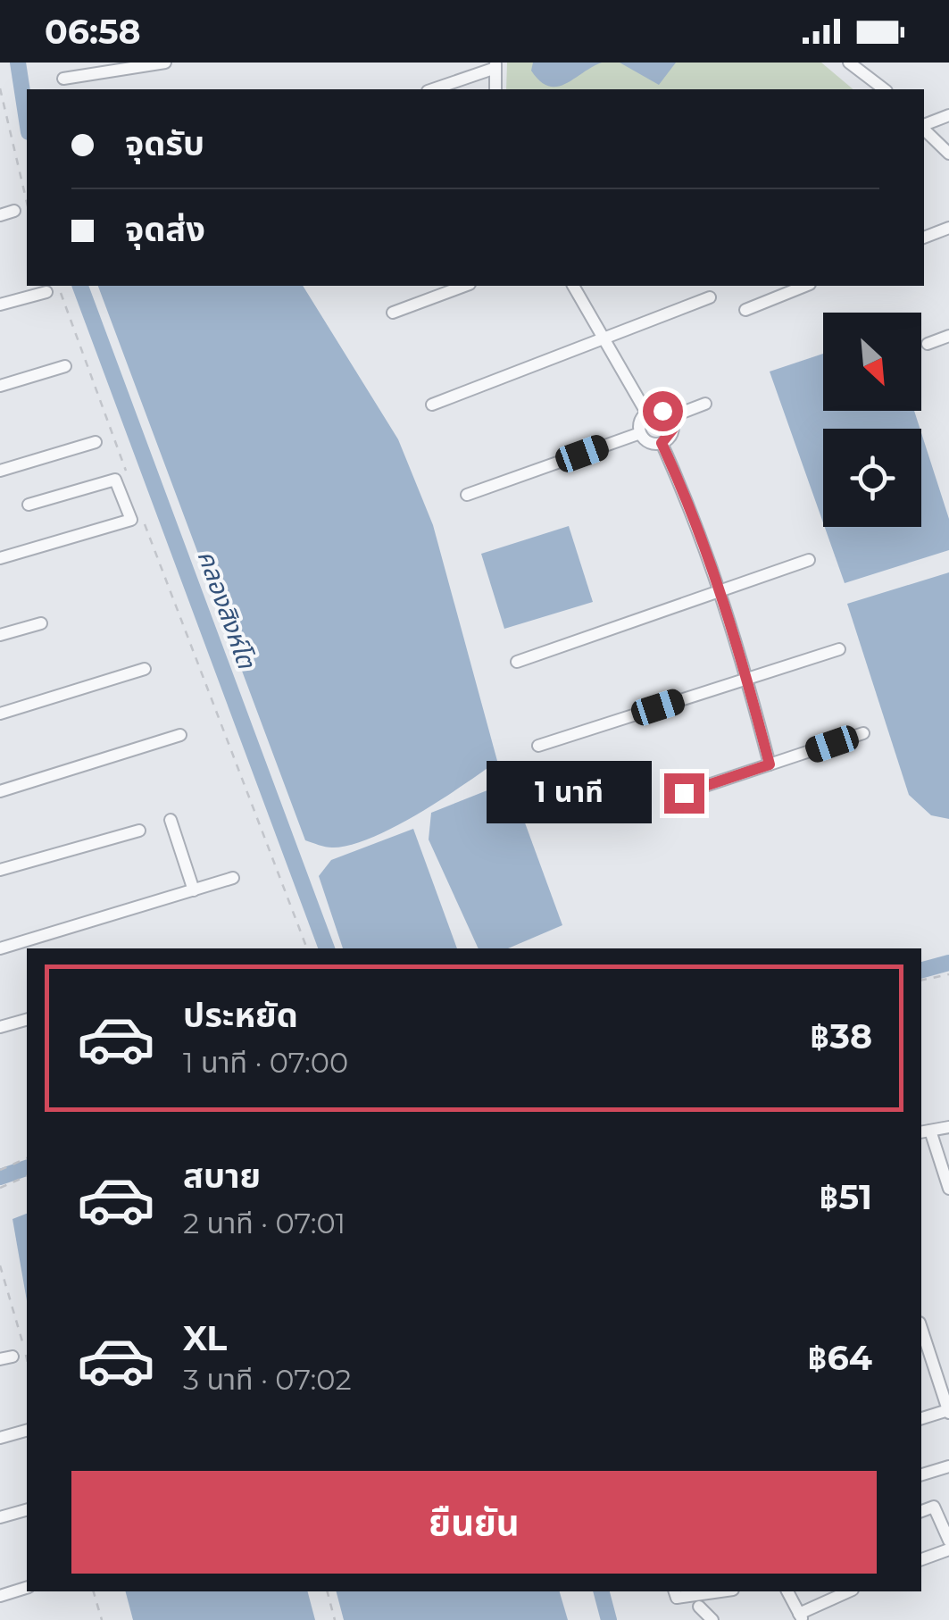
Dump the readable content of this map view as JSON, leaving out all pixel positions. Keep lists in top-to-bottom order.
{
  "water": ["คลองสิงห์โต"],
  "north": "bottom right",
  "page": {
    "status": "06:58",
    "banner": ["จุดรับ", "จุดส่ง"],
    "bubble": "1 นาที",
    "list": [
      {
        "name": "ประหยัด",
        "note": "1 นาที · 07:00",
        "value": "฿38"
      },
      {
        "name": "สบาย",
        "note": "2 นาที · 07:01",
        "value": "฿51"
      },
      {
        "name": "XL",
        "note": "3 นาที · 07:02",
        "value": "฿64"
      }
    ],
    "buttons": "ยืนยัน"
  }
}
